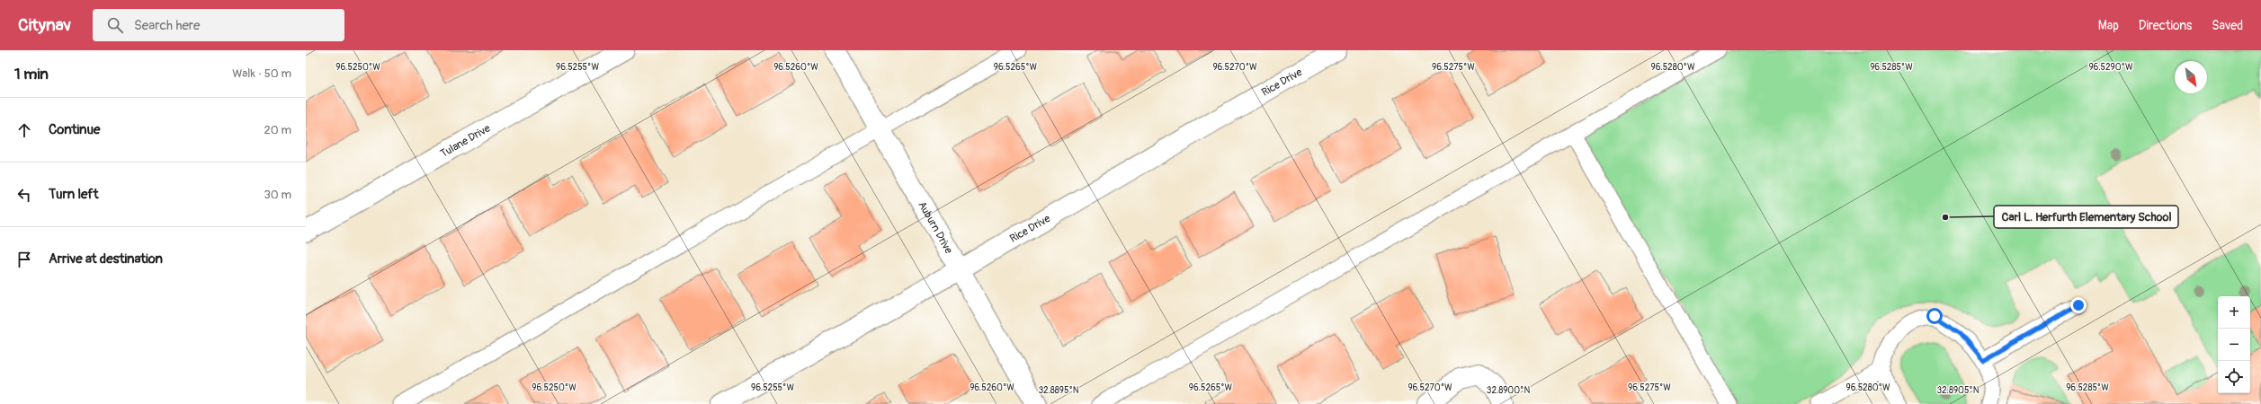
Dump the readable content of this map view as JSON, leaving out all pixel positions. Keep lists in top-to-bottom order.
{
  "streets": {
    "street": ["Rice Drive", "Tulane Drive", "Auburn Drive"]
  },
  "crossings": [
    ["Rice Drive", "Auburn Drive"]
  ],
  "places": ["Carl L. Herfurth Elementary School"],
  "north": "bottom right",
  "page": {
    "header": "Citynav",
    "search": "Search here",
    "nav": ["Map", "Directions", "Saved"],
    "heading": ["1 min", "Walk · 50 m"],
    "list": [
      ["Continue", "20 m"],
      ["Turn left", "30 m"],
      "Arrive at destination"
    ],
    "map_buttons": ["+", "−"]
  },
  "coordinates": [
    "96.5290°W",
    "96.5250°W",
    "96.5255°W",
    "96.5260°W",
    "96.5265°W",
    "96.5270°W",
    "96.5275°W",
    "96.5280°W",
    "96.5285°W",
    "32.8895°N",
    "32.8900°N",
    "32.8905°N"
  ]
}
